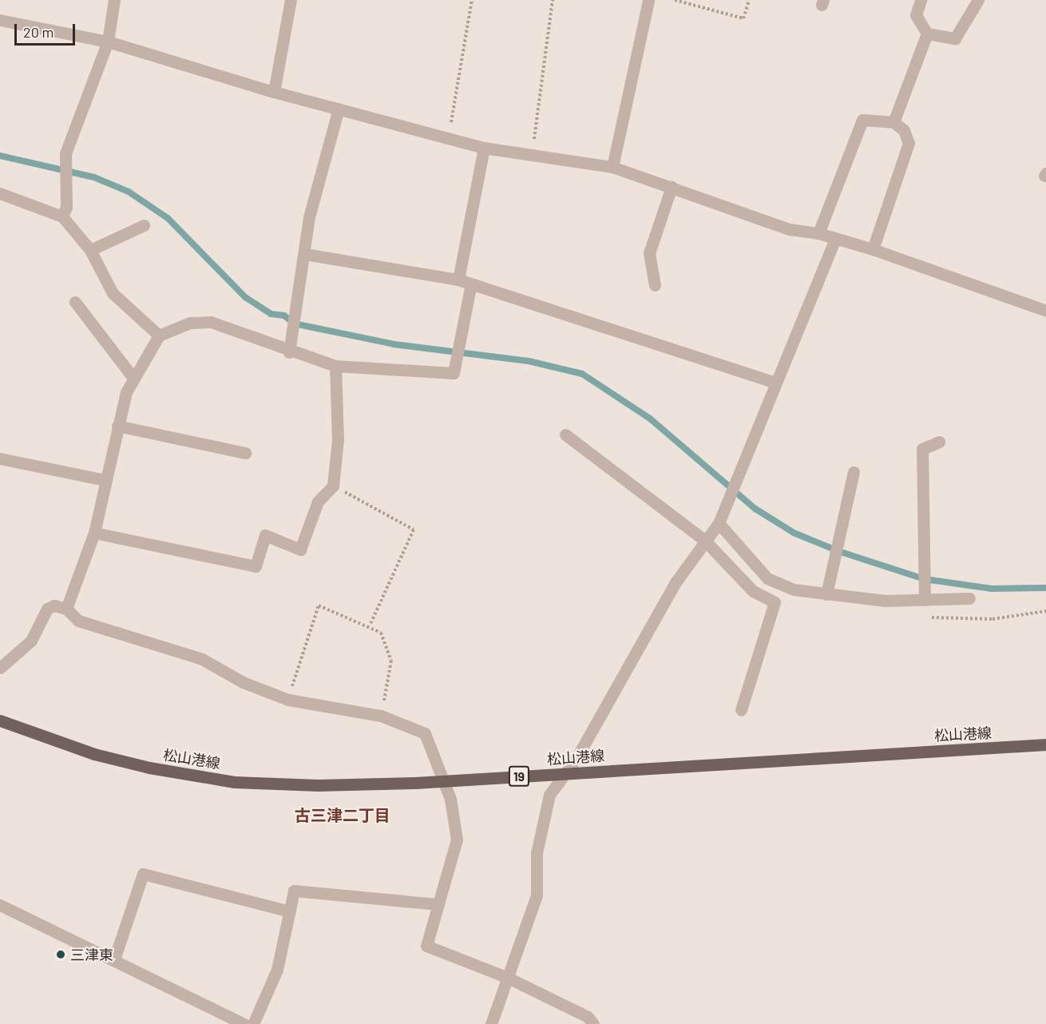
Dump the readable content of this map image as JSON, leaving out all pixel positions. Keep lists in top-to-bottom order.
{
  "streets": {
    "main road": ["松山港線", "19"]
  },
  "districts": ["古三津二丁目"],
  "places": ["三津東"],
  "scale_bar": "20 m"
}
